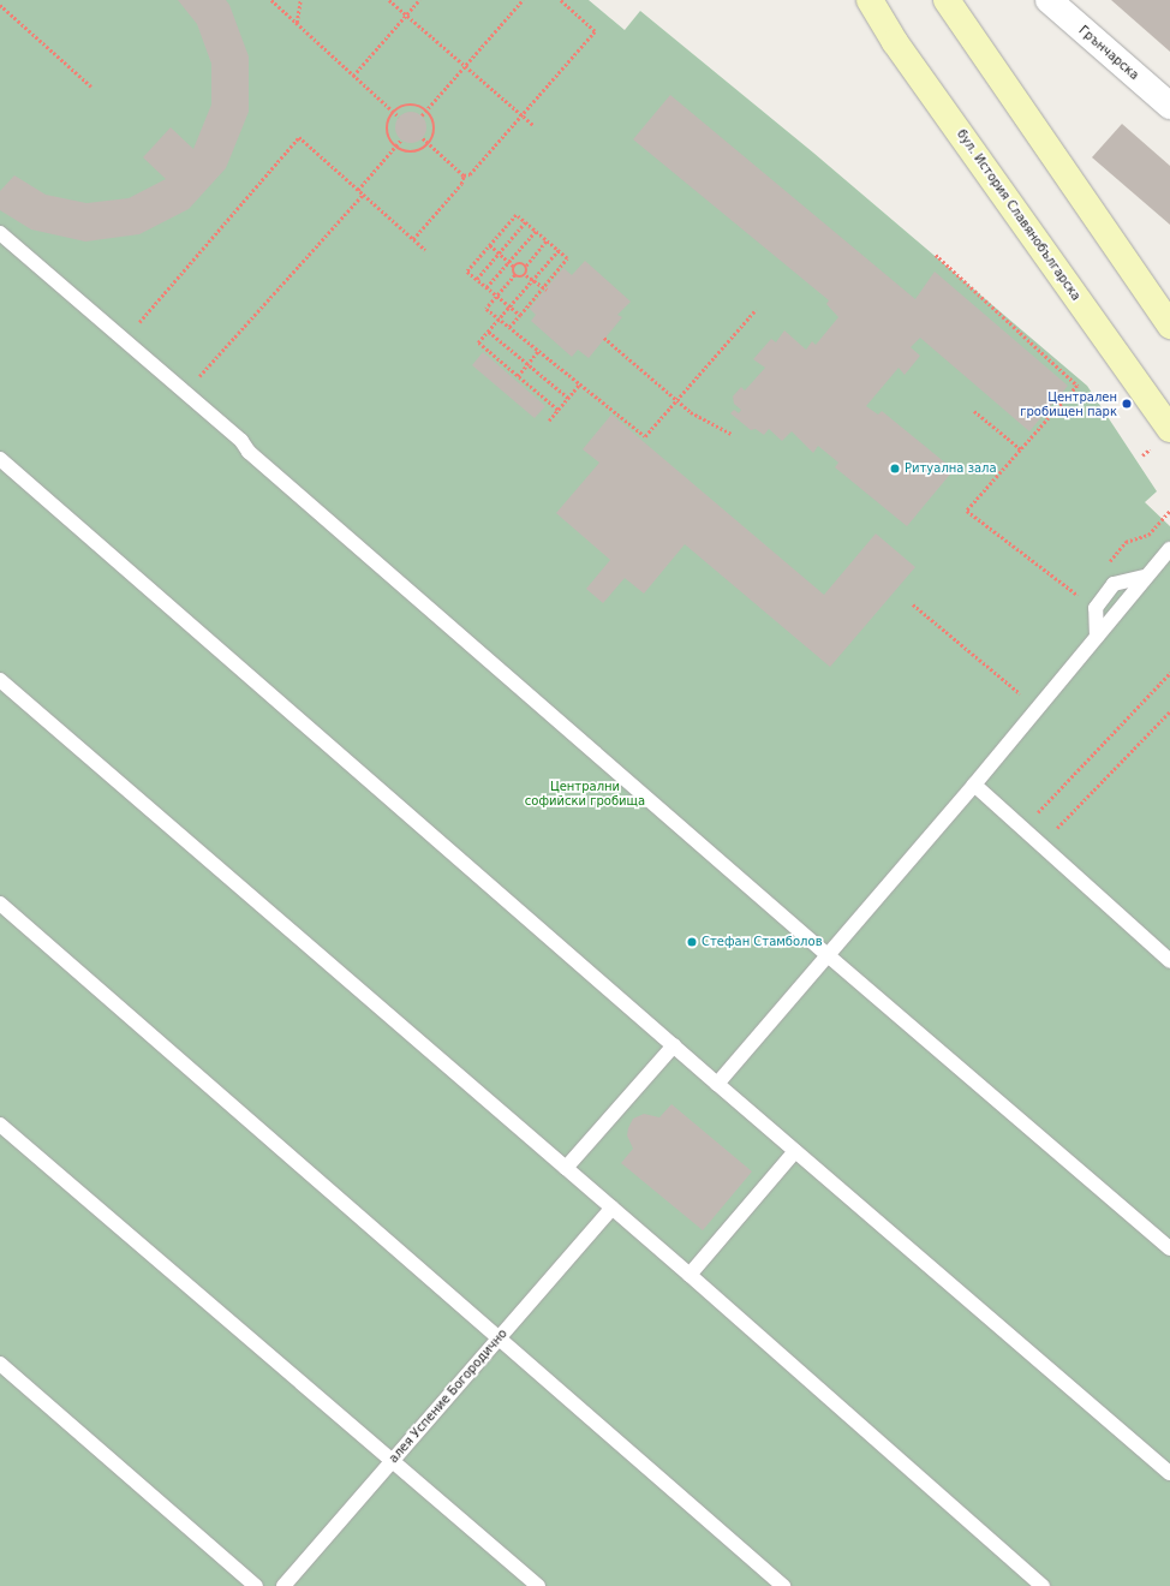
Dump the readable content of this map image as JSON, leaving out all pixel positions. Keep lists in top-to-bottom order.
{
  "streets": {
    "main road": ["бул. История Славянобългарска"],
    "street": ["Грънчарска"],
    "lane": ["алея Успение Богородично"]
  },
  "parks": ["Централни софийски гробища"],
  "places": ["Централен гробищен парк", "Ритуална зала", "Стефан Стамболов"]
}
